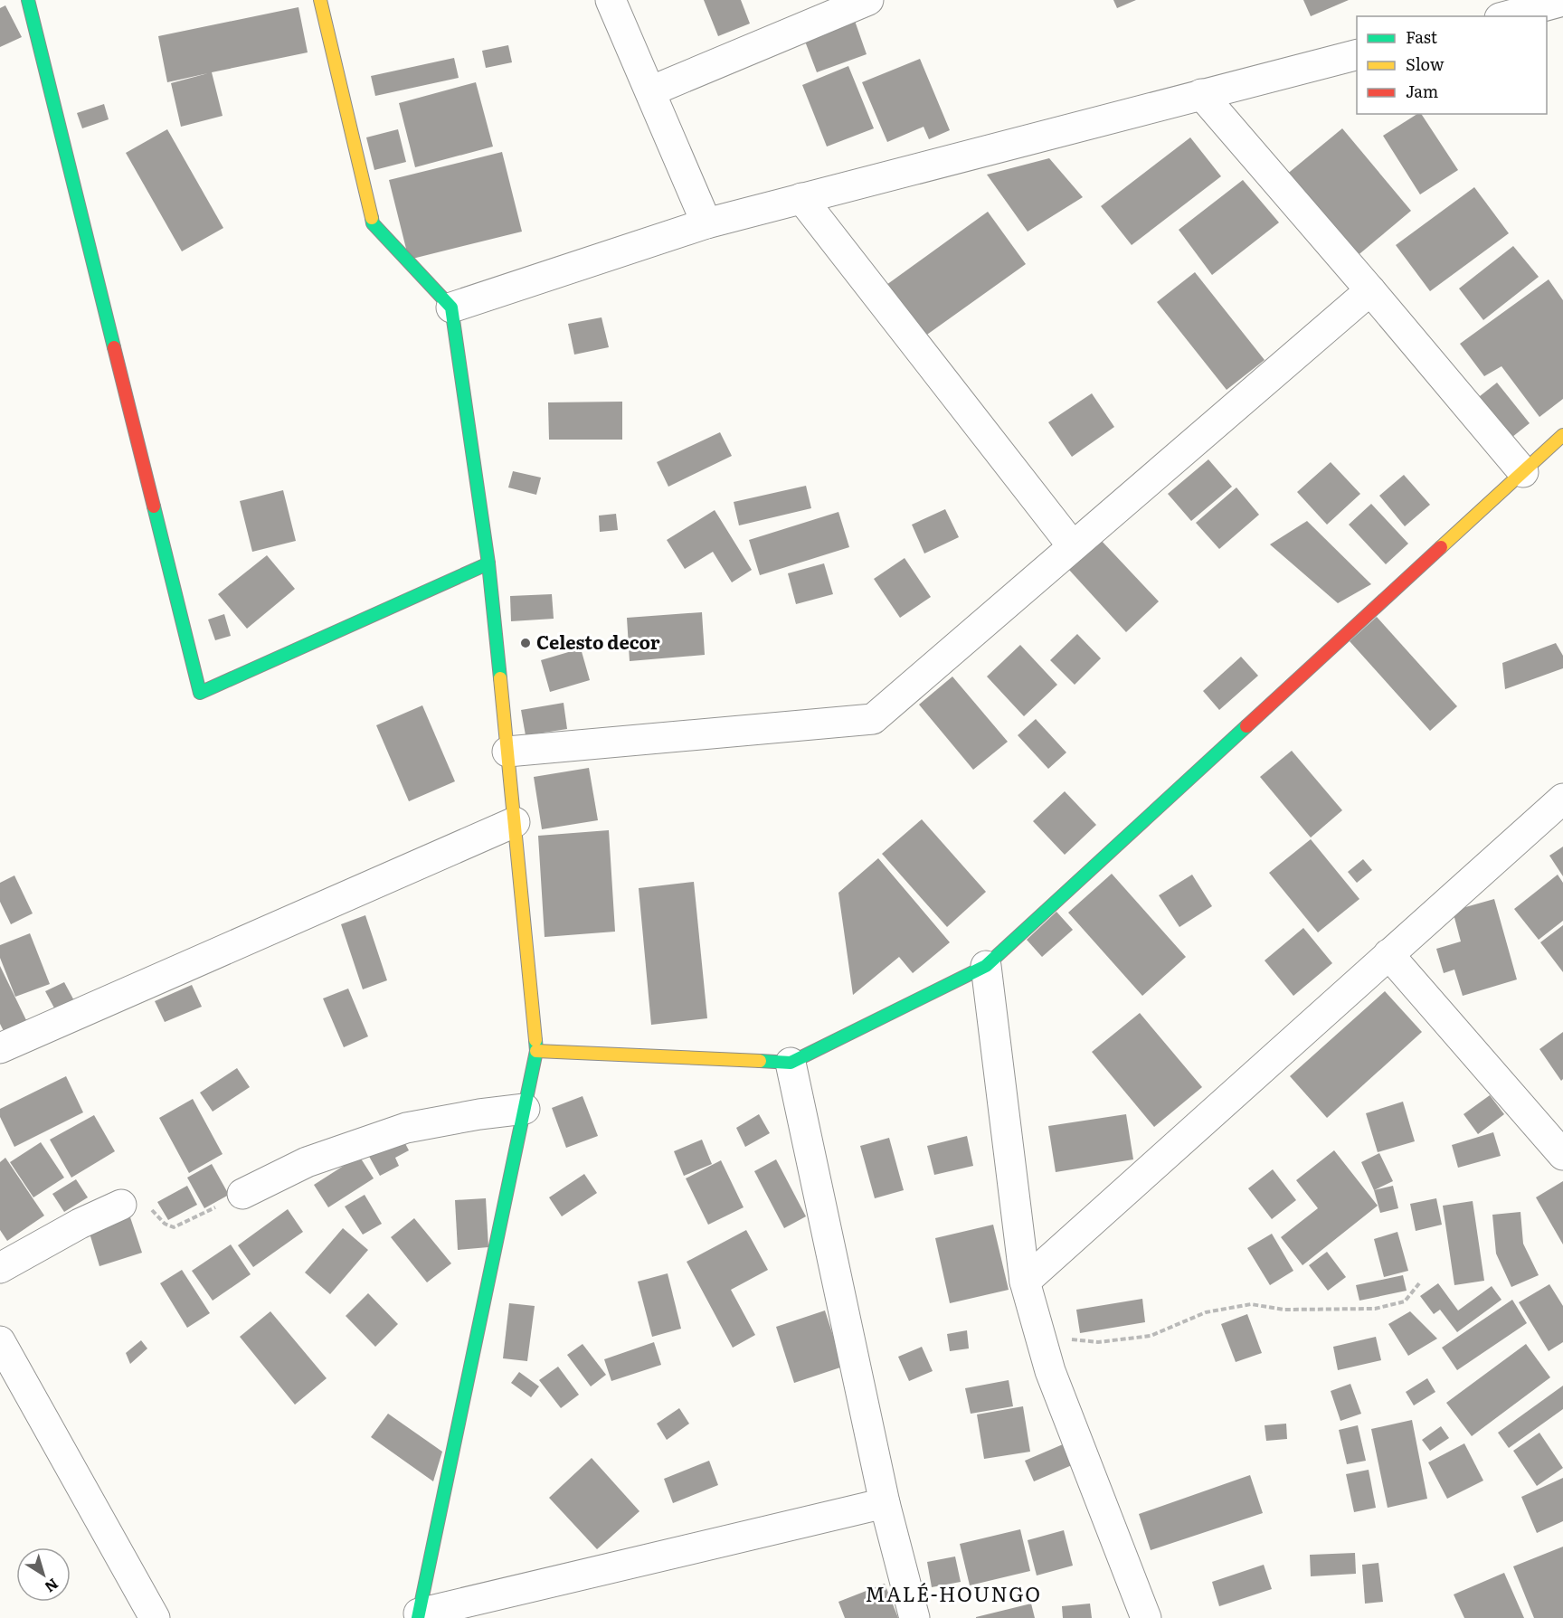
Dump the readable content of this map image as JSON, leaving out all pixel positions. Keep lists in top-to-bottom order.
{
  "districts": ["MALÉ-HOUNGO"],
  "places": ["Celesto decor"],
  "legend": ["Fast", "Slow", "Jam"],
  "north": "bottom right"
}
